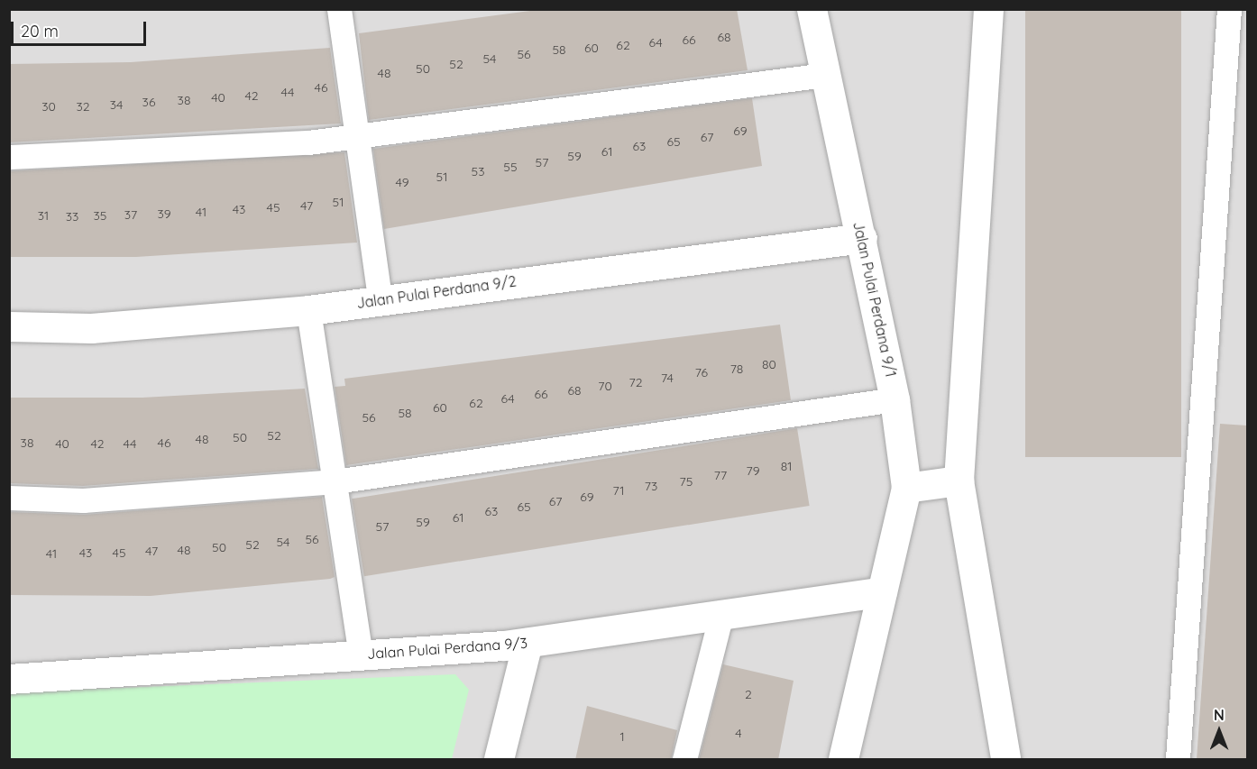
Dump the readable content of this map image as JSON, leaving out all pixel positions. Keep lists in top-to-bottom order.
{
  "streets": {
    "street": ["Jalan Pulai Perdana 9/2", "Jalan Pulai Perdana 9/1", "Jalan Pulai Perdana 9/3"]
  },
  "crossings": [
    ["Jalan Pulai Perdana 9/2", "Jalan Pulai Perdana 9/1"],
    ["Jalan Pulai Perdana 9/1", "Jalan Pulai Perdana 9/3"]
  ],
  "house_numbers": [
    "68",
    "66",
    "64",
    "62",
    "60",
    "58",
    "56",
    "54",
    "52",
    "50",
    "48",
    "46",
    "44",
    "42",
    "40",
    "38",
    "36",
    "34",
    "30",
    "32",
    "69",
    "67",
    "65",
    "63",
    "61",
    "59",
    "57",
    "55",
    "53",
    "51",
    "49",
    "51",
    "47",
    "45",
    "43",
    "41",
    "39",
    "37",
    "31",
    "35",
    "33",
    "80",
    "78",
    "76",
    "74",
    "72",
    "70",
    "68",
    "66",
    "64",
    "62",
    "60",
    "58",
    "56",
    "52",
    "50",
    "48",
    "38",
    "46",
    "40",
    "42",
    "44",
    "81",
    "79",
    "77",
    "75",
    "73",
    "71",
    "69",
    "67",
    "65",
    "63",
    "61",
    "59",
    "57",
    "56",
    "54",
    "52",
    "50",
    "48",
    "47",
    "43",
    "45",
    "41",
    "2",
    "4",
    "1"
  ],
  "scale_bar": "20 m",
  "north": "top"
}
